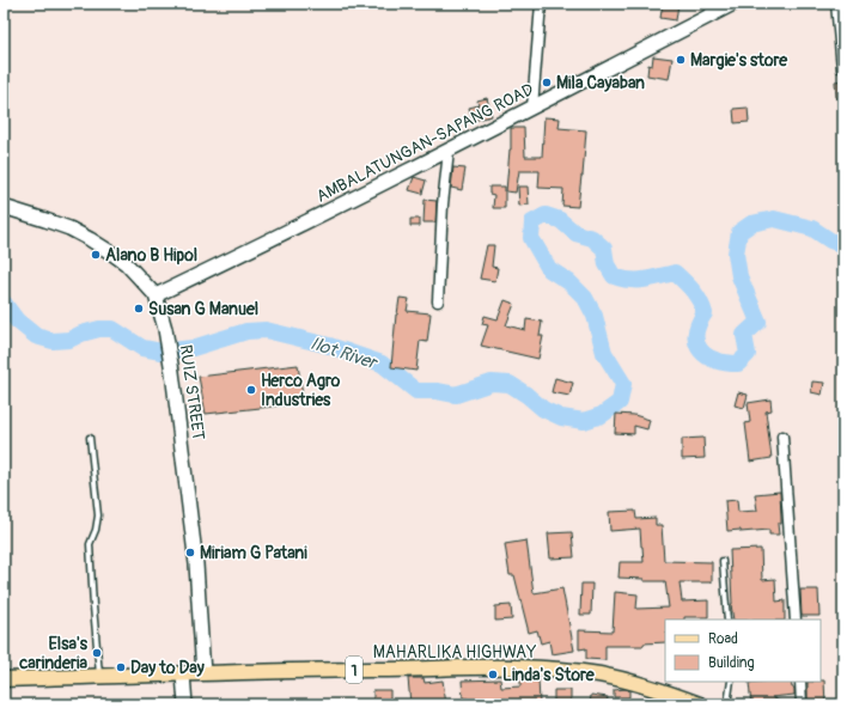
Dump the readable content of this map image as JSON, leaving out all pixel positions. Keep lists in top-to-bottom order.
{
  "streets": {
    "main road": ["MAHARLIKA HIGHWAY", "1"],
    "street": ["AMBALATUNGAN-SAPANG ROAD", "RUIZ STREET"]
  },
  "crossings": [
    ["AMBALATUNGAN-SAPANG ROAD", "RUIZ STREET"],
    ["RUIZ STREET", "MAHARLIKA HIGHWAY"]
  ],
  "water": ["Ilot River"],
  "places": [
    "Margie's store",
    "Mila Cayaban",
    "Alano B Hipol",
    "Susan G Manuel",
    "Herco Agro Industries",
    "Miriam G Patani",
    "Elsa's carinderia",
    "Day to Day",
    "Linda's Store"
  ],
  "legend": ["Road", "Building"]
}
